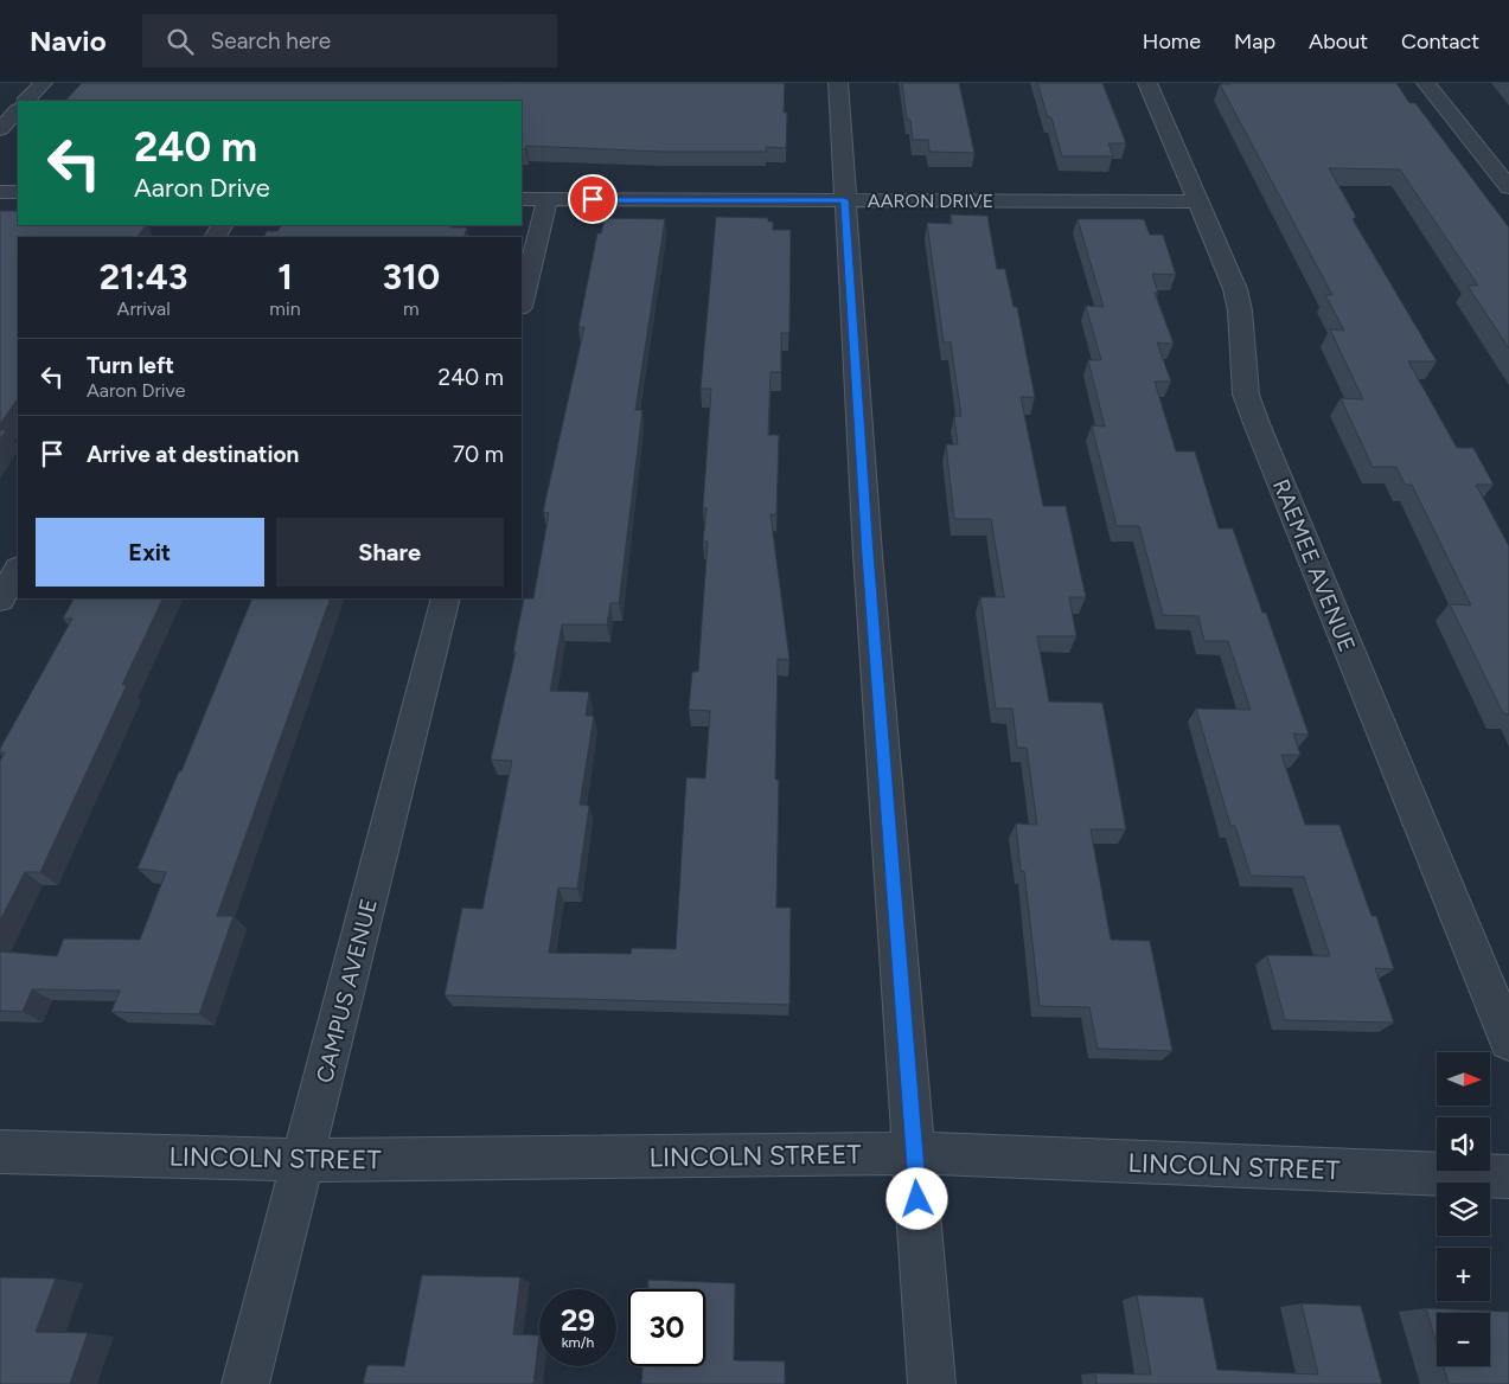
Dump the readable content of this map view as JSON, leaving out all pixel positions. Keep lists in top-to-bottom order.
{
  "streets": {
    "street": [
      "AARON DRIVE",
      "RAEMEE AVENUE",
      "CAMPUS AVENUE",
      "LINCOLN STREET"
    ]
  },
  "crossings": [
    ["AARON DRIVE", "RAEMEE AVENUE"],
    ["CAMPUS AVENUE", "LINCOLN STREET"]
  ],
  "north": "right",
  "page": {
    "header": "Navio",
    "search": "Search here",
    "nav": [
      "Home",
      "Map",
      "About",
      "Contact"
    ],
    "turn": ["240 m", "Aaron Drive"],
    "eta": [
      "21:43",
      "Arrival",
      "1",
      "min",
      "310",
      "m"
    ],
    "list": [
      {
        "name": "Turn left",
        "note": "Aaron Drive",
        "value": "240 m"
      },
      {
        "name": "Arrive at destination",
        "value": "70 m"
      }
    ],
    "buttons": ["Exit", "Share"],
    "map_buttons": ["+", "−"],
    "speed": "29 km/h",
    "limit": "30"
  }
}
